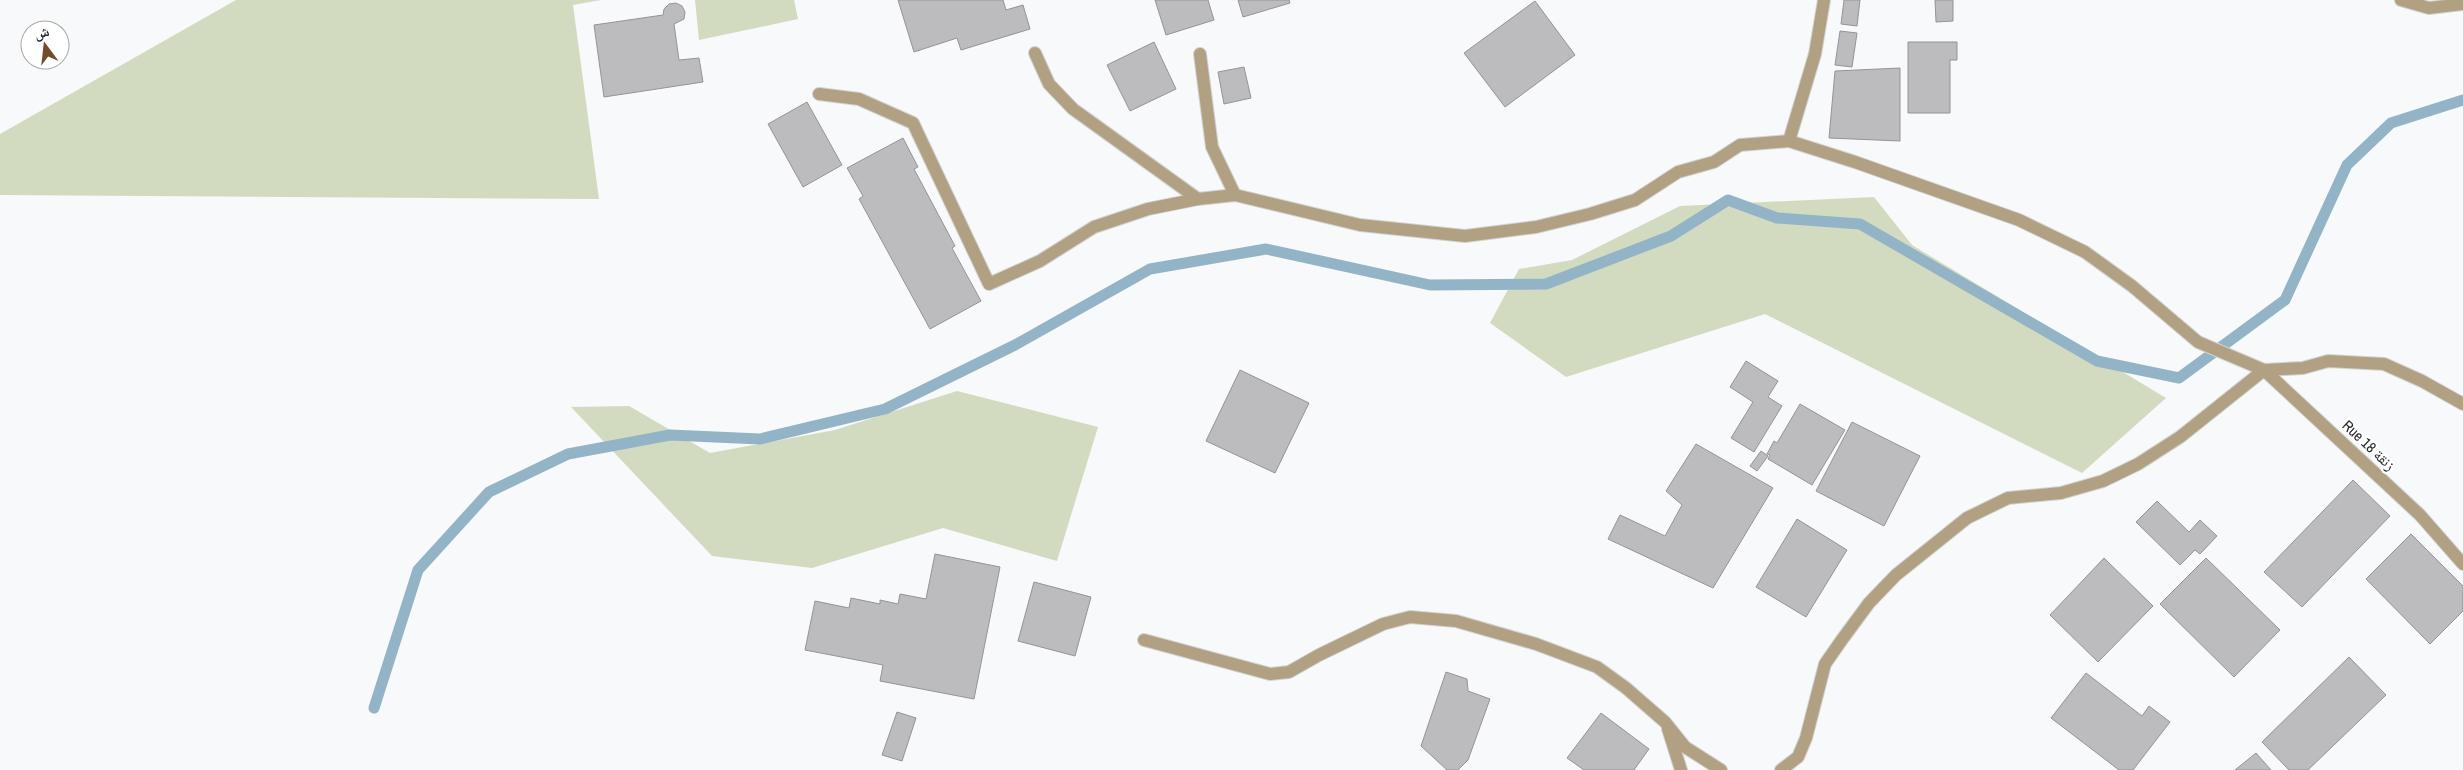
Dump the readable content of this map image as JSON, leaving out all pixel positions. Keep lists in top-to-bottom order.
{
  "streets": {
    "street": ["Rue 18 زنقة"]
  },
  "north": "top"
}
